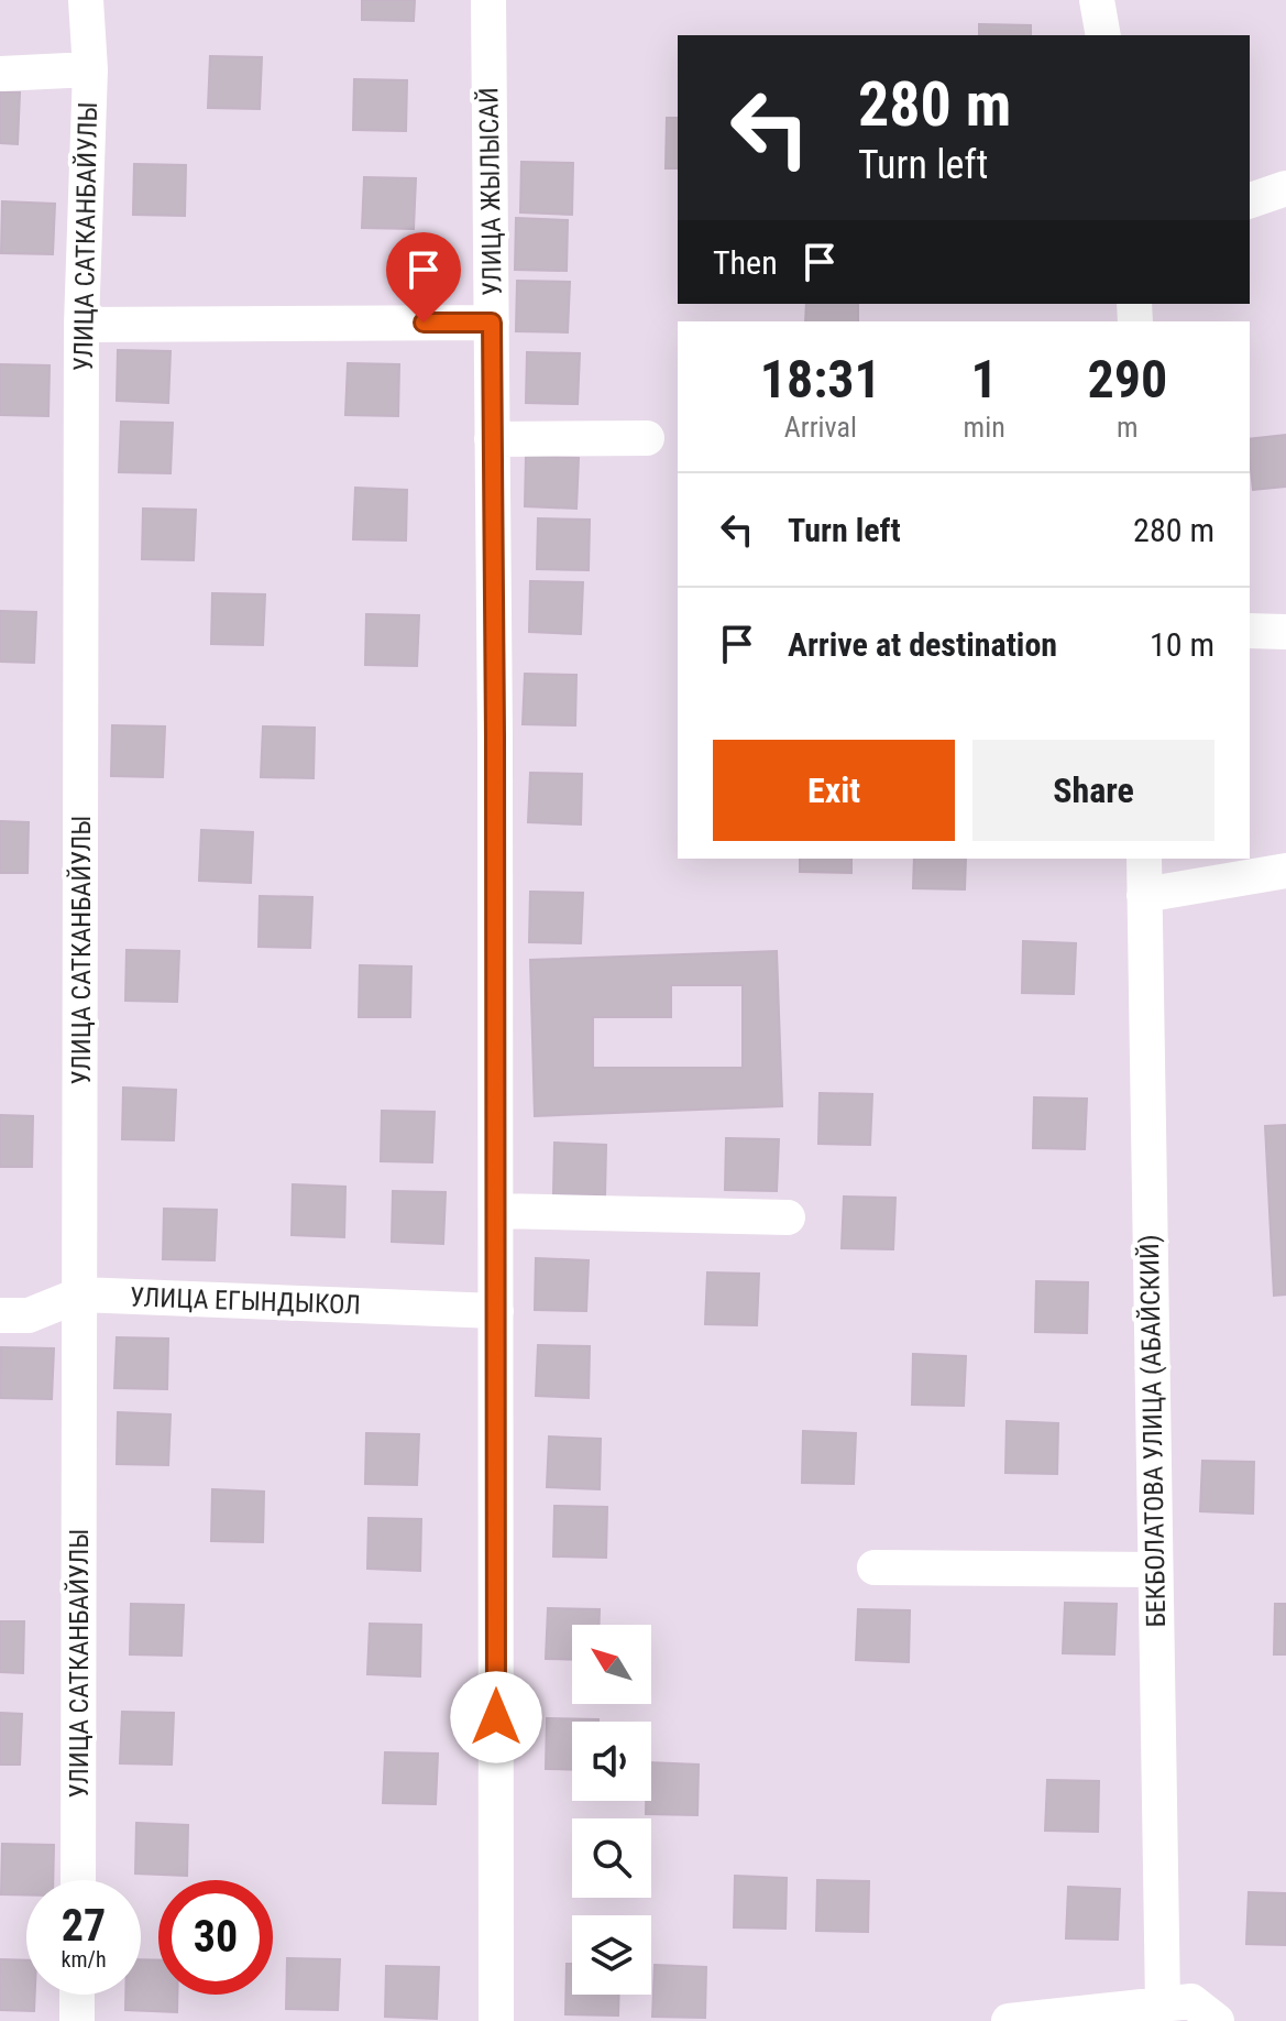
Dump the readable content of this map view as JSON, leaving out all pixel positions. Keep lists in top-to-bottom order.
{
  "streets": {
    "street": [
      "УЛИЦА ЖЫЛЫСАЙ",
      "УЛИЦА САТКАНБАЙУЛЫ",
      "УЛИЦА ЕГЫНДЫКОЛ",
      "БЕКБОЛАТОВА УЛИЦА (АБАЙСКИЙ)"
    ]
  },
  "crossings": [
    ["УЛИЦА ЖЫЛЫСАЙ", "УЛИЦА ЕГЫНДЫКОЛ"],
    ["УЛИЦА САТКАНБАЙУЛЫ", "УЛИЦА ЕГЫНДЫКОЛ"]
  ],
  "north": "top left",
  "page": {
    "turn": ["280 m", "Turn left"],
    "then": "Then",
    "eta": [
      "18:31",
      "Arrival",
      "1",
      "min",
      "290",
      "m"
    ],
    "list": [
      {
        "name": "Turn left",
        "value": "280 m"
      },
      {
        "name": "Arrive at destination",
        "value": "10 m"
      }
    ],
    "buttons": ["Exit", "Share"],
    "speed": "27 km/h",
    "limit": "30"
  }
}
